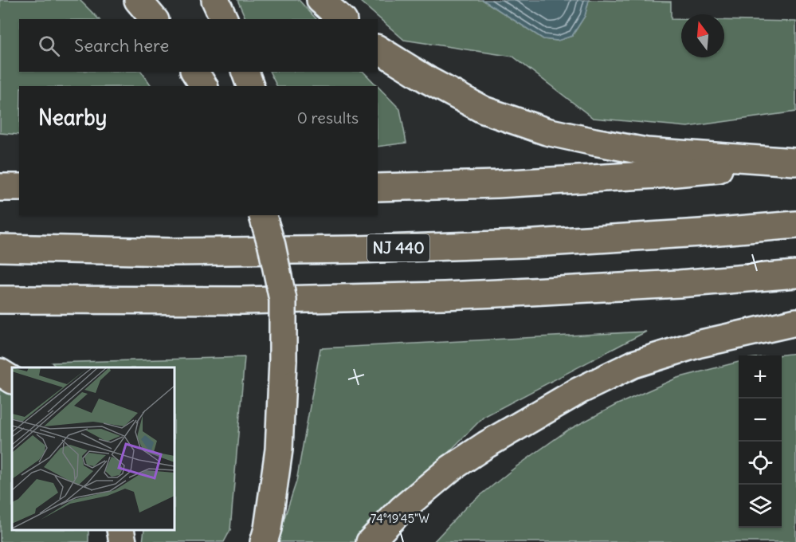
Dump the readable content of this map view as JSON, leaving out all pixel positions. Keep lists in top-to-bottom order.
{
  "streets": {
    "highway": ["NJ 440"]
  },
  "north": "top",
  "page": {
    "search": "Search here",
    "heading": ["Nearby", "0 results"],
    "map_buttons": ["+", "−"]
  },
  "coordinates": ["74°19'45\"W"]
}
